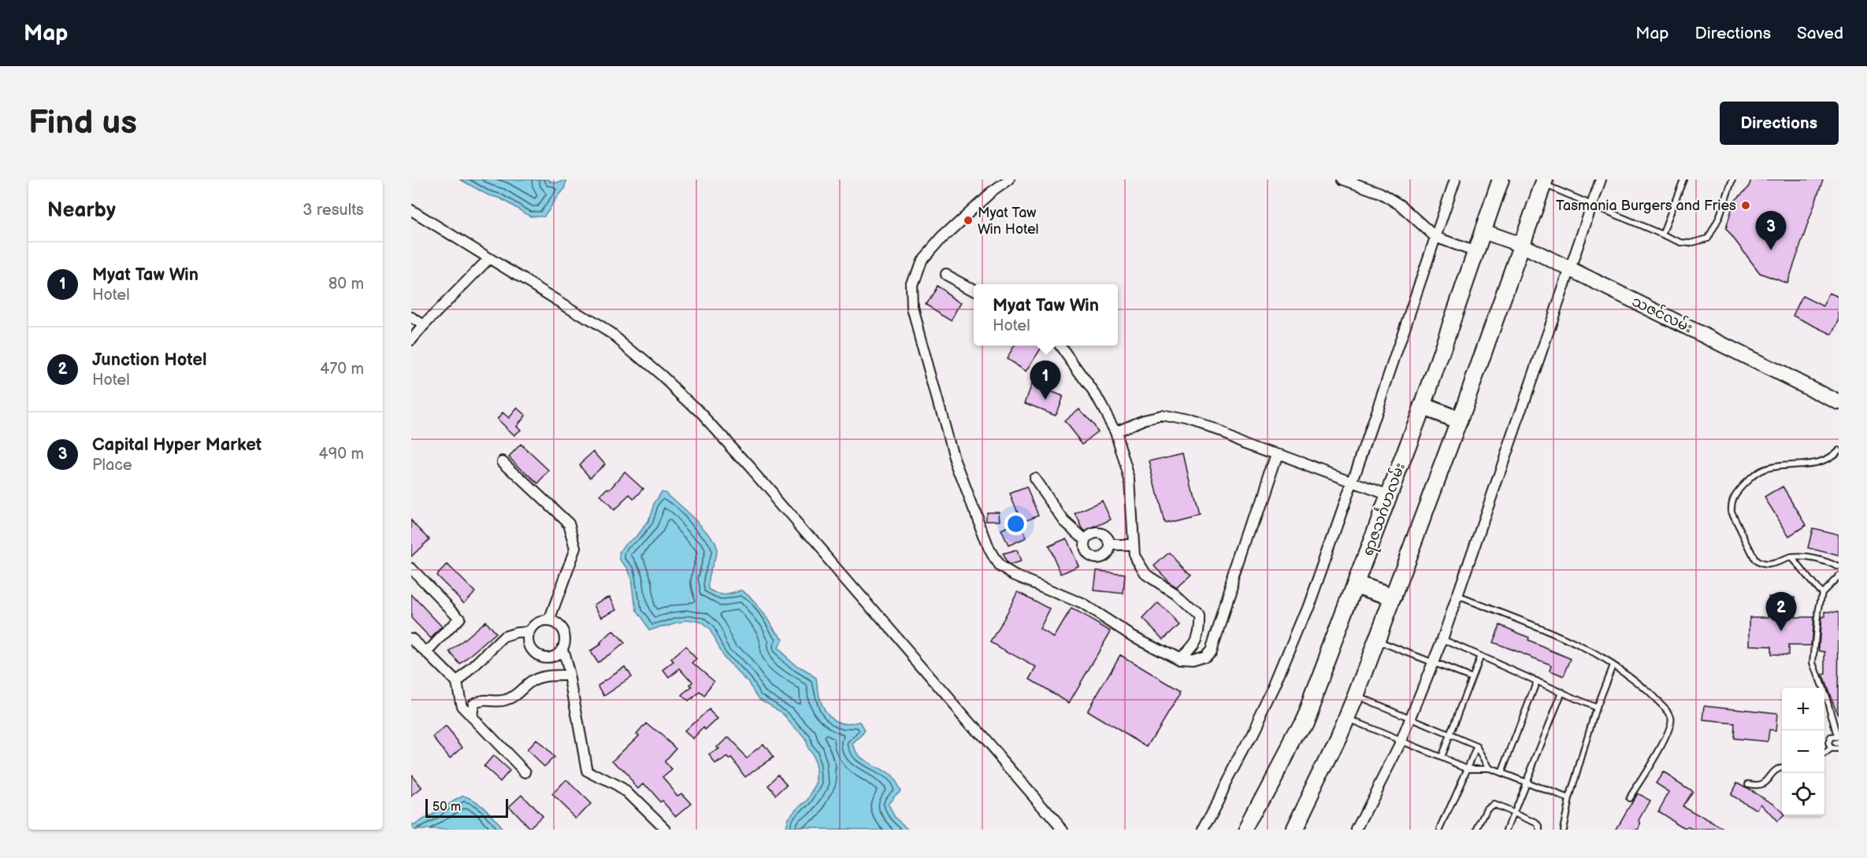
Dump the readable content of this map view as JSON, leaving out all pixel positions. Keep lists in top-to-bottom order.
{
  "streets": {
    "main road": ["သဇင်လမ်း", "ရာဇသင်္ဂဟလမ်း"]
  },
  "crossings": [
    ["သဇင်လမ်း", "ရာဇသင်္ဂဟလမ်း"]
  ],
  "places": ["Tasmania Burgers and Fries", "Myat Taw Win Hotel"],
  "scale_bar": "50 m",
  "page": {
    "header": "Map",
    "nav": ["Map", "Directions", "Saved"],
    "buttons": "Directions",
    "title": "Find us",
    "heading": ["Nearby", "3 results"],
    "pins": ["3", "1", "2"],
    "list": [
      {
        "mark": "1",
        "name": "Myat Taw Win",
        "note": "Hotel",
        "value": "80 m"
      },
      {
        "mark": "2",
        "name": "Junction Hotel",
        "note": "Hotel",
        "value": "470 m"
      },
      {
        "mark": "3",
        "name": "Capital Hyper Market",
        "note": "Place",
        "value": "490 m"
      }
    ],
    "popup": ["Myat Taw Win", "Hotel"],
    "map_buttons": ["+", "−"],
    "scale": "50 m"
  }
}
